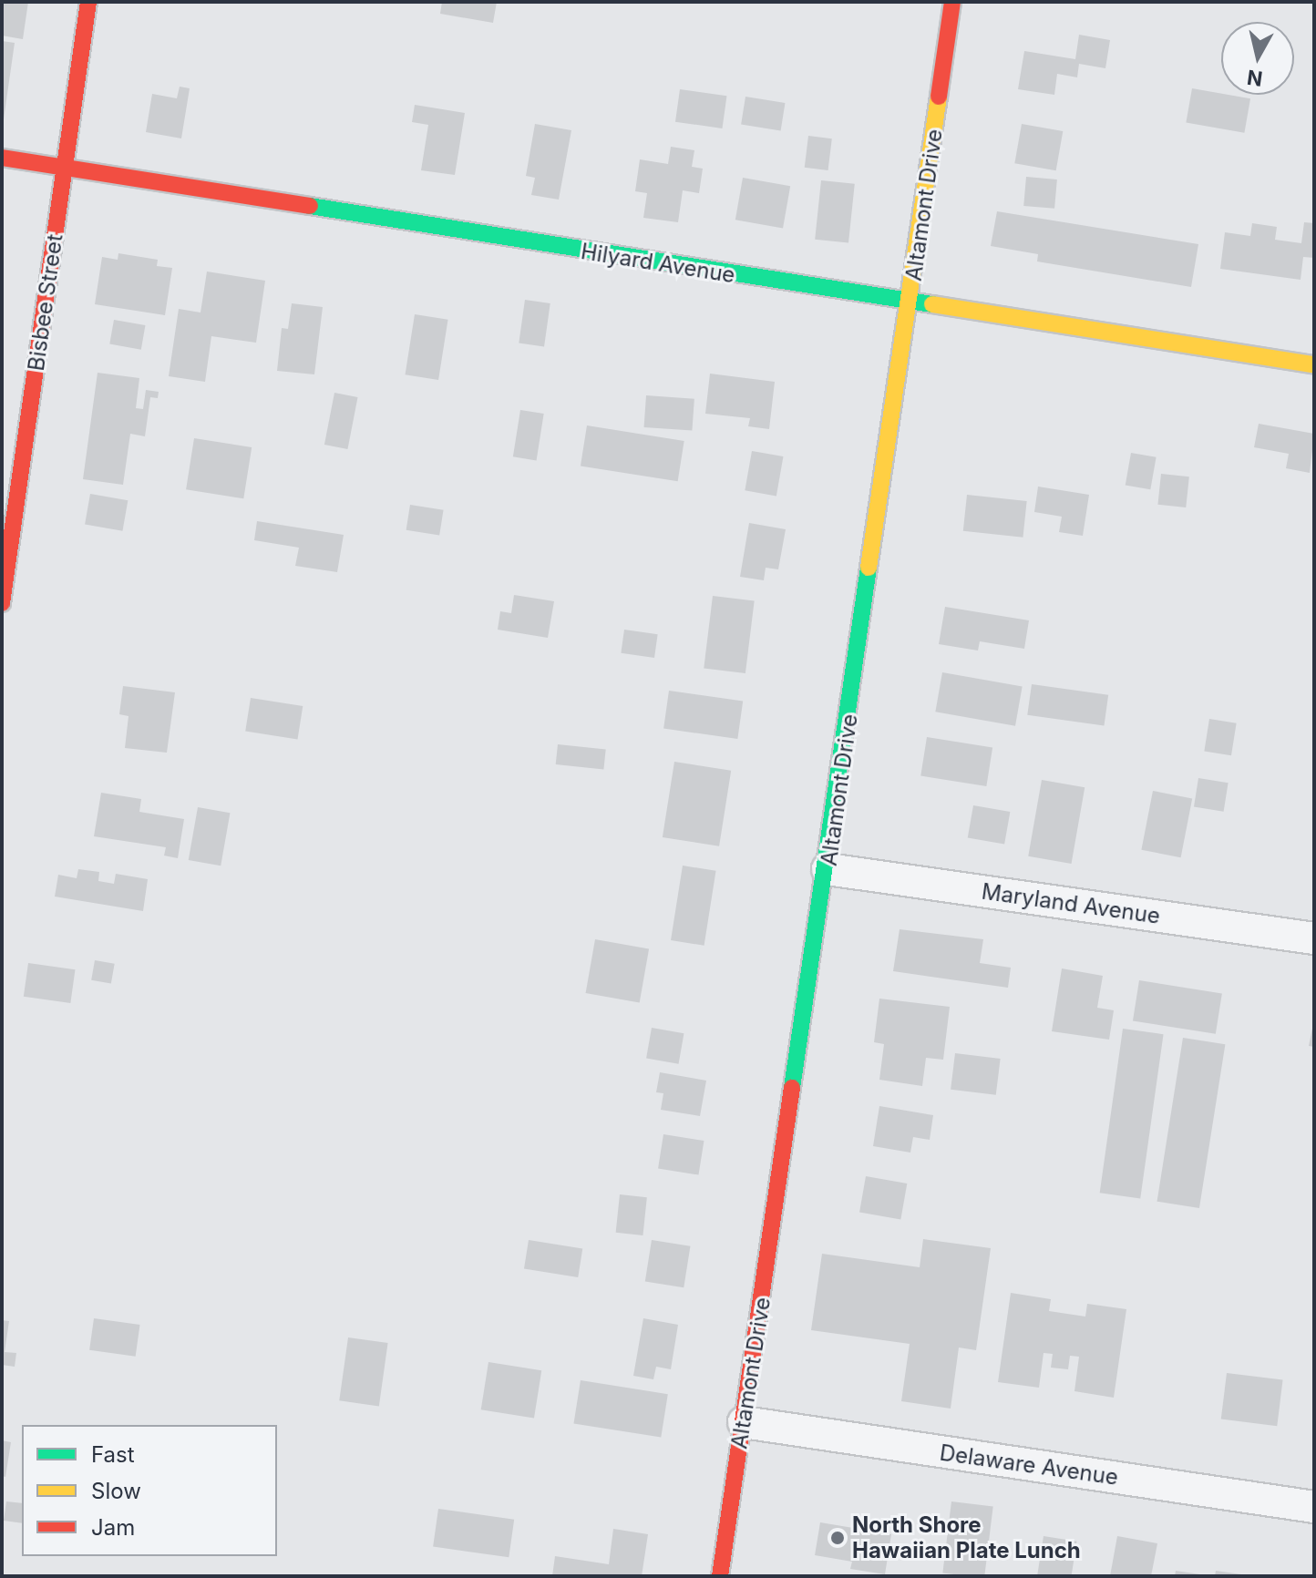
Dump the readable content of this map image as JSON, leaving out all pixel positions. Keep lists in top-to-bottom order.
{
  "streets": {
    "main road": ["Altamont Drive", "Hilyard Avenue", "Bisbee Street"],
    "street": ["Maryland Avenue", "Delaware Avenue"]
  },
  "crossings": [
    ["Altamont Drive", "Hilyard Avenue"],
    ["Altamont Drive", "Maryland Avenue"],
    ["Altamont Drive", "Delaware Avenue"],
    ["Hilyard Avenue", "Bisbee Street"]
  ],
  "places": ["North Shore Hawaiian Plate Lunch"],
  "legend": ["Fast", "Slow", "Jam"],
  "north": "bottom"
}
